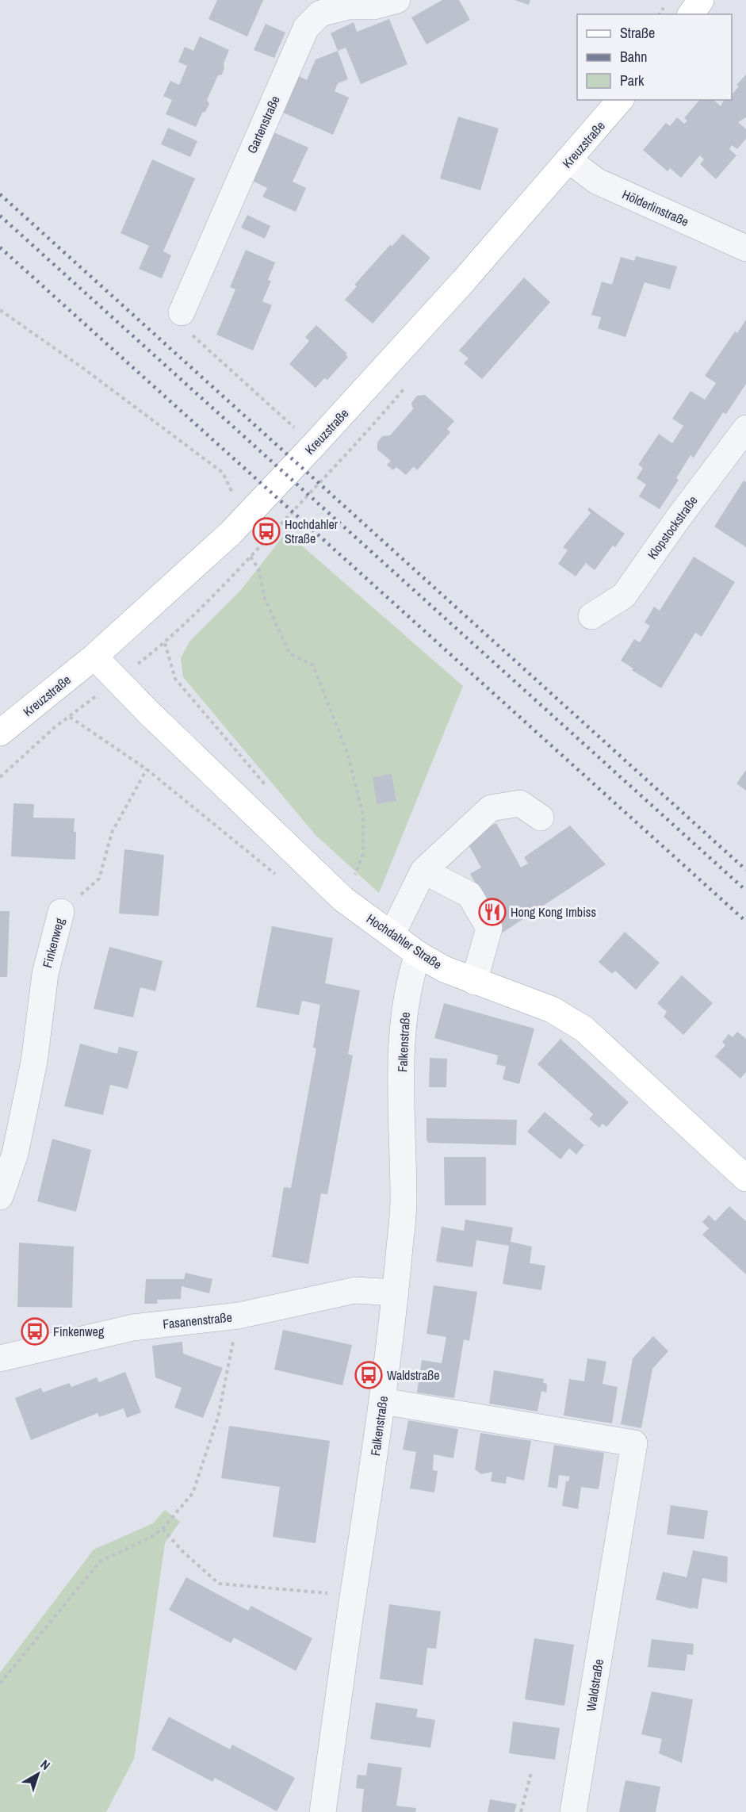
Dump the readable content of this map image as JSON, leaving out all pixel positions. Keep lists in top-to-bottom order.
{
  "streets": {
    "main road": ["Kreuzstraße", "Hochdahler Straße"],
    "street": [
      "Gartenstraße",
      "Hölderlinstraße",
      "Klopstockstraße",
      "Finkenweg",
      "Falkenstraße",
      "Fasanenstraße",
      "Waldstraße"
    ]
  },
  "crossings": [
    ["Kreuzstraße", "Hölderlinstraße"],
    ["Kreuzstraße", "Hochdahler Straße"],
    ["Hochdahler Straße", "Falkenstraße"],
    ["Falkenstraße", "Fasanenstraße"],
    ["Falkenstraße", "Waldstraße"]
  ],
  "places": {
    "bus stop": ["Hochdahler Straße", "Finkenweg", "Waldstraße"],
    "restaurant": ["Hong Kong Imbiss"]
  },
  "legend": ["Straße", "Bahn", "Park"],
  "north": "top right"
}
